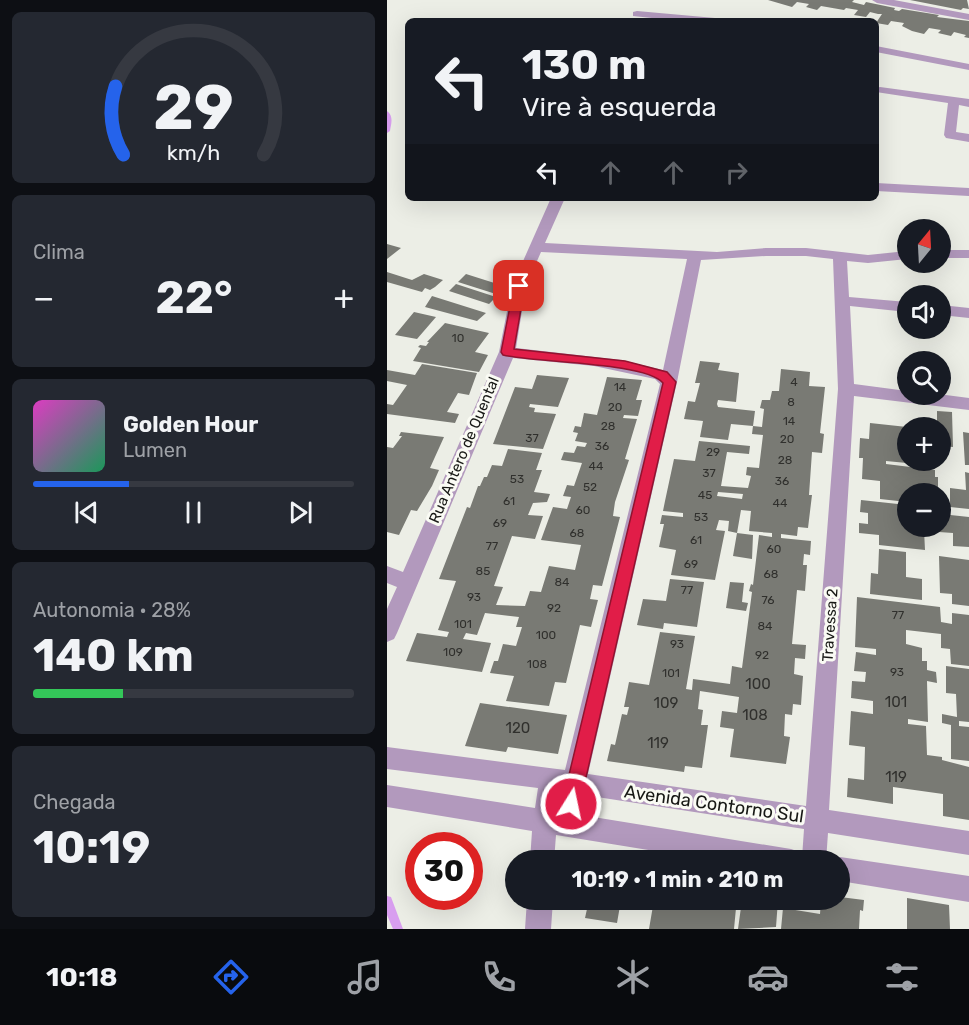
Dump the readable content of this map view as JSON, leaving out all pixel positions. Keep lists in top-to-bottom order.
{
  "streets": {
    "street": ["Rua Antero de Quental", "Travessa 2", "Avenida Contorno Sul"]
  },
  "crossings": [
    ["Travessa 2", "Avenida Contorno Sul"]
  ],
  "house_numbers": [
    "10",
    "4",
    "14",
    "8",
    "20",
    "14",
    "28",
    "37",
    "20",
    "36",
    "29",
    "28",
    "44",
    "37",
    "53",
    "36",
    "52",
    "45",
    "61",
    "44",
    "60",
    "53",
    "69",
    "68",
    "61",
    "77",
    "60",
    "69",
    "85",
    "68",
    "84",
    "77",
    "93",
    "76",
    "92",
    "77",
    "101",
    "84",
    "100",
    "93",
    "109",
    "92",
    "108",
    "93",
    "101",
    "100",
    "101",
    "109",
    "108",
    "120",
    "119",
    "119"
  ],
  "north": "top",
  "page": {
    "turn": ["130 m", "Vire à esquerda"],
    "tile": [
      "Clima",
      ["Autonomia · 28%", "140 km"],
      ["Chegada", "10:19"]
    ],
    "map_buttons": ["+", "−"],
    "heat": ["−", "22°", "+"],
    "song": ["Golden Hour", "Lumen"],
    "limit": "30",
    "trip": "10:19 · 1 min · 210 m",
    "tabs": "10:18",
    "gauge": ["29", "km/h"]
  }
}
